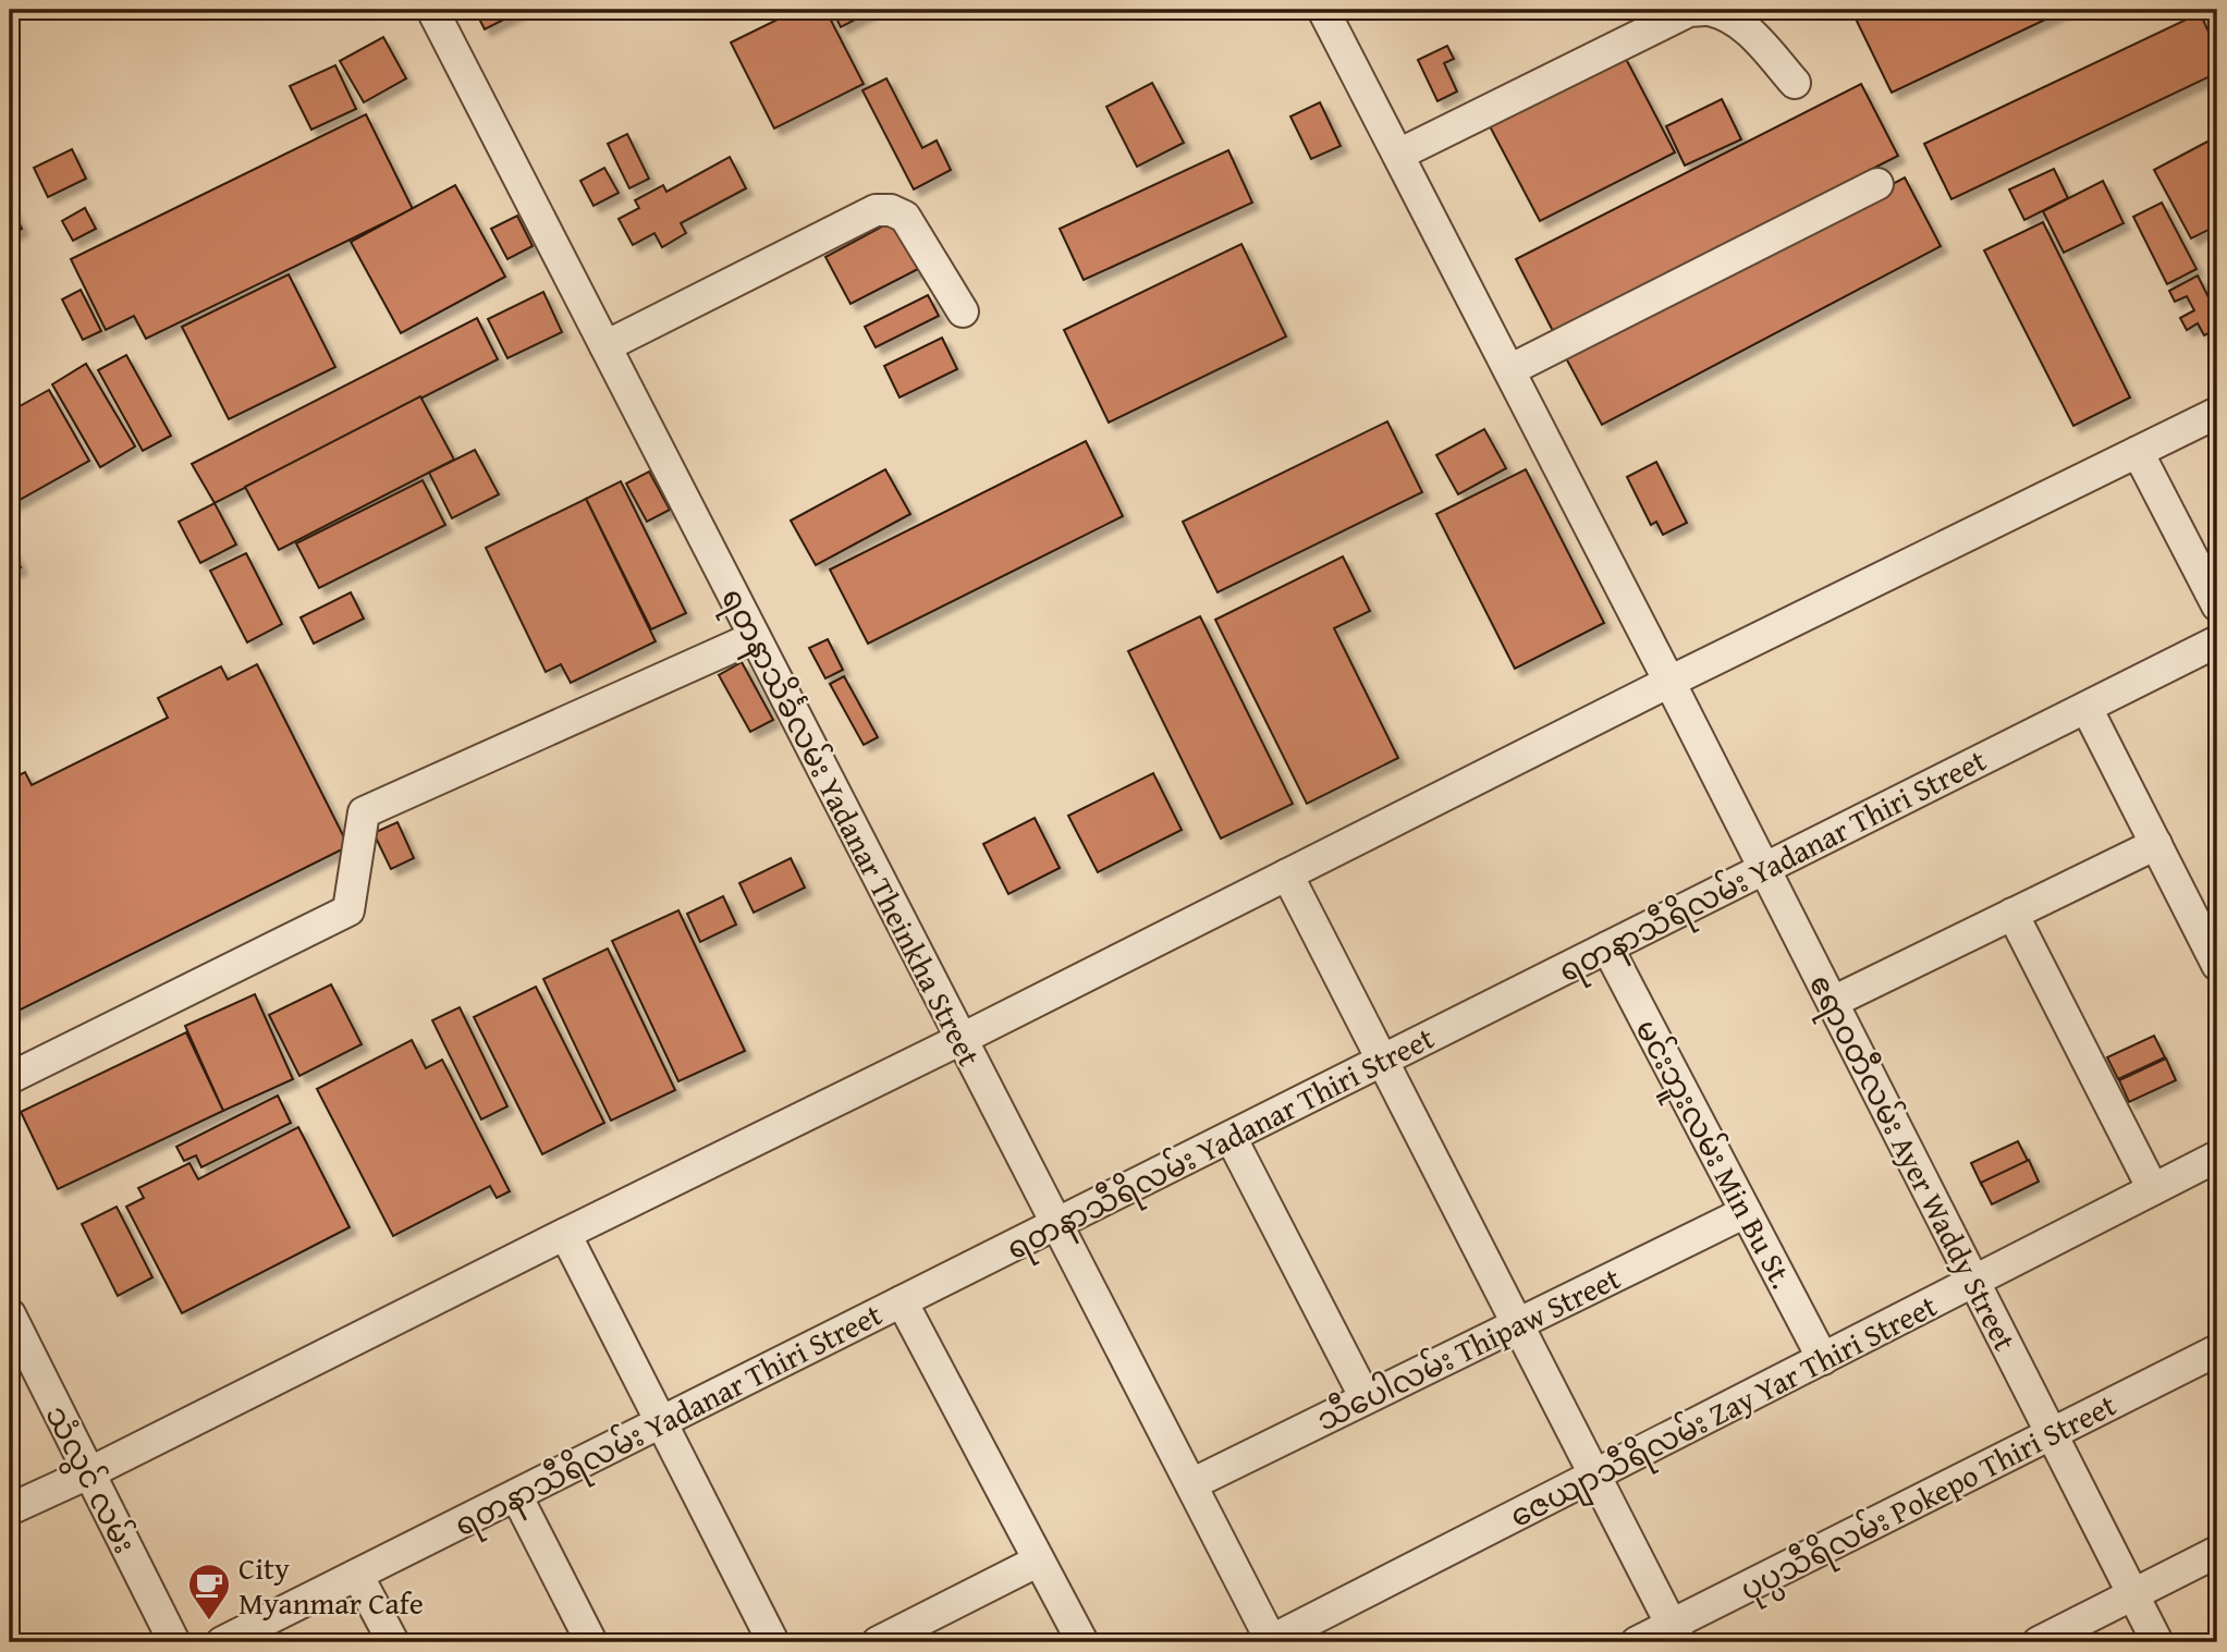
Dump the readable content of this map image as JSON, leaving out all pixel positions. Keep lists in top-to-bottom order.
{
  "streets": {
    "street": [
      "ရတနာသိင်္ခလမ်း Yadanar Theinkha Street",
      "ရတနာသီရိလမ်း Yadanar Thiri Street",
      "မင်းဘူးလမ်း Min Bu St.",
      "ဧရာဝတီလမ်း Ayer Waddy Street",
      "သီပေါလမ်း Thipaw Street",
      "ဇေယျာသီရိလမ်း Zay Yar Thiri Street",
      "သံလွင် လမ်း",
      "ပုပ္ပသီရိလမ်း Pokepo Thiri Street"
    ]
  },
  "crossings": [
    ["ရတနာသိင်္ခလမ်း Yadanar Theinkha Street", "ရတနာသီရိလမ်း Yadanar Thiri Street"],
    ["ရတနာသိင်္ခလမ်း Yadanar Theinkha Street", "သီပေါလမ်း Thipaw Street"],
    ["ရတနာသိင်္ခလမ်း Yadanar Theinkha Street", "ဇေယျာသီရိလမ်း Zay Yar Thiri Street"],
    ["ရတနာသီရိလမ်း Yadanar Thiri Street", "မင်းဘူးလမ်း Min Bu St."],
    ["ရတနာသီရိလမ်း Yadanar Thiri Street", "ဧရာဝတီလမ်း Ayer Waddy Street"],
    ["မင်းဘူးလမ်း Min Bu St.", "သီပေါလမ်း Thipaw Street"],
    ["မင်းဘူးလမ်း Min Bu St.", "ဇေယျာသီရိလမ်း Zay Yar Thiri Street"],
    ["ဧရာဝတီလမ်း Ayer Waddy Street", "ဇေယျာသီရိလမ်း Zay Yar Thiri Street"],
    ["ဧရာဝတီလမ်း Ayer Waddy Street", "ပုပ္ပသီရိလမ်း Pokepo Thiri Street"]
  ],
  "places": {
    "cafe": ["City Myanmar Cafe"]
  }
}
